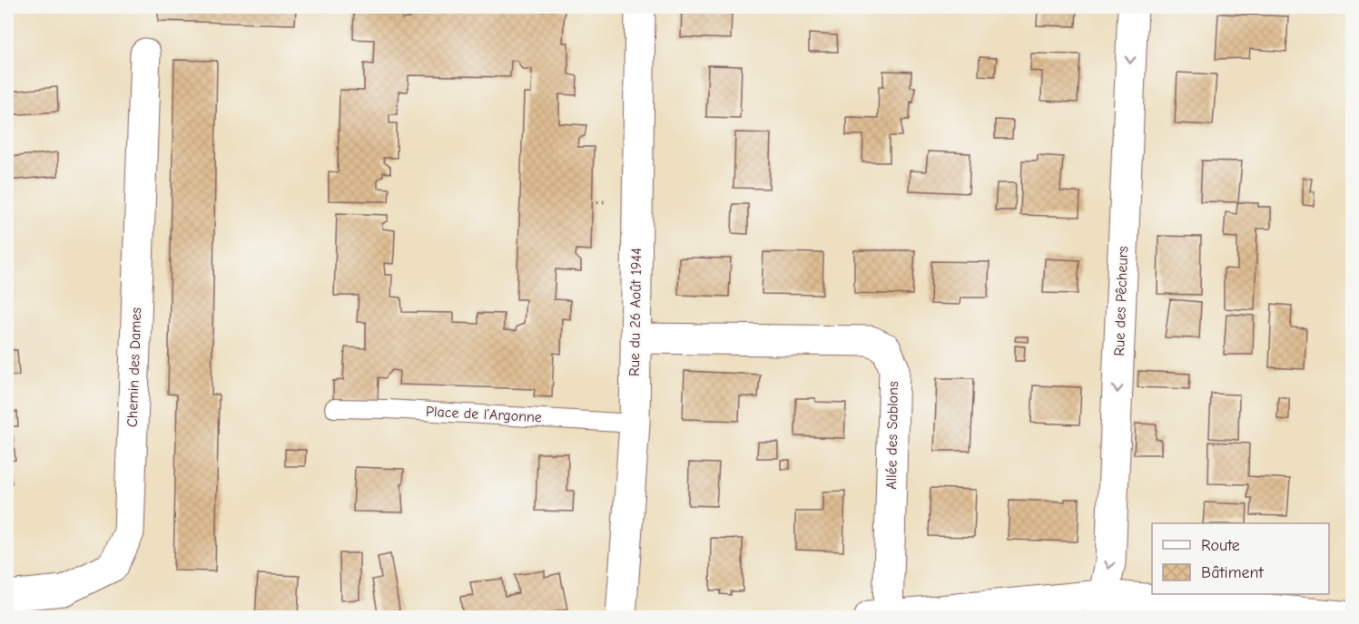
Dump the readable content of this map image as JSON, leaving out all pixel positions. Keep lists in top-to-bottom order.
{
  "streets": {
    "street": [
      "Rue des Pêcheurs",
      "Rue du 26 Août 1944",
      "Chemin des Dames",
      "Allée des Sablons"
    ],
    "lane": ["Place de l’Argonne"]
  },
  "crossings": [
    ["Rue du 26 Août 1944", "Place de l’Argonne"],
    ["Rue du 26 Août 1944", "Allée des Sablons"]
  ],
  "one_way": ["Rue des Pêcheurs"],
  "legend": ["Route", "Bâtiment"]
}
